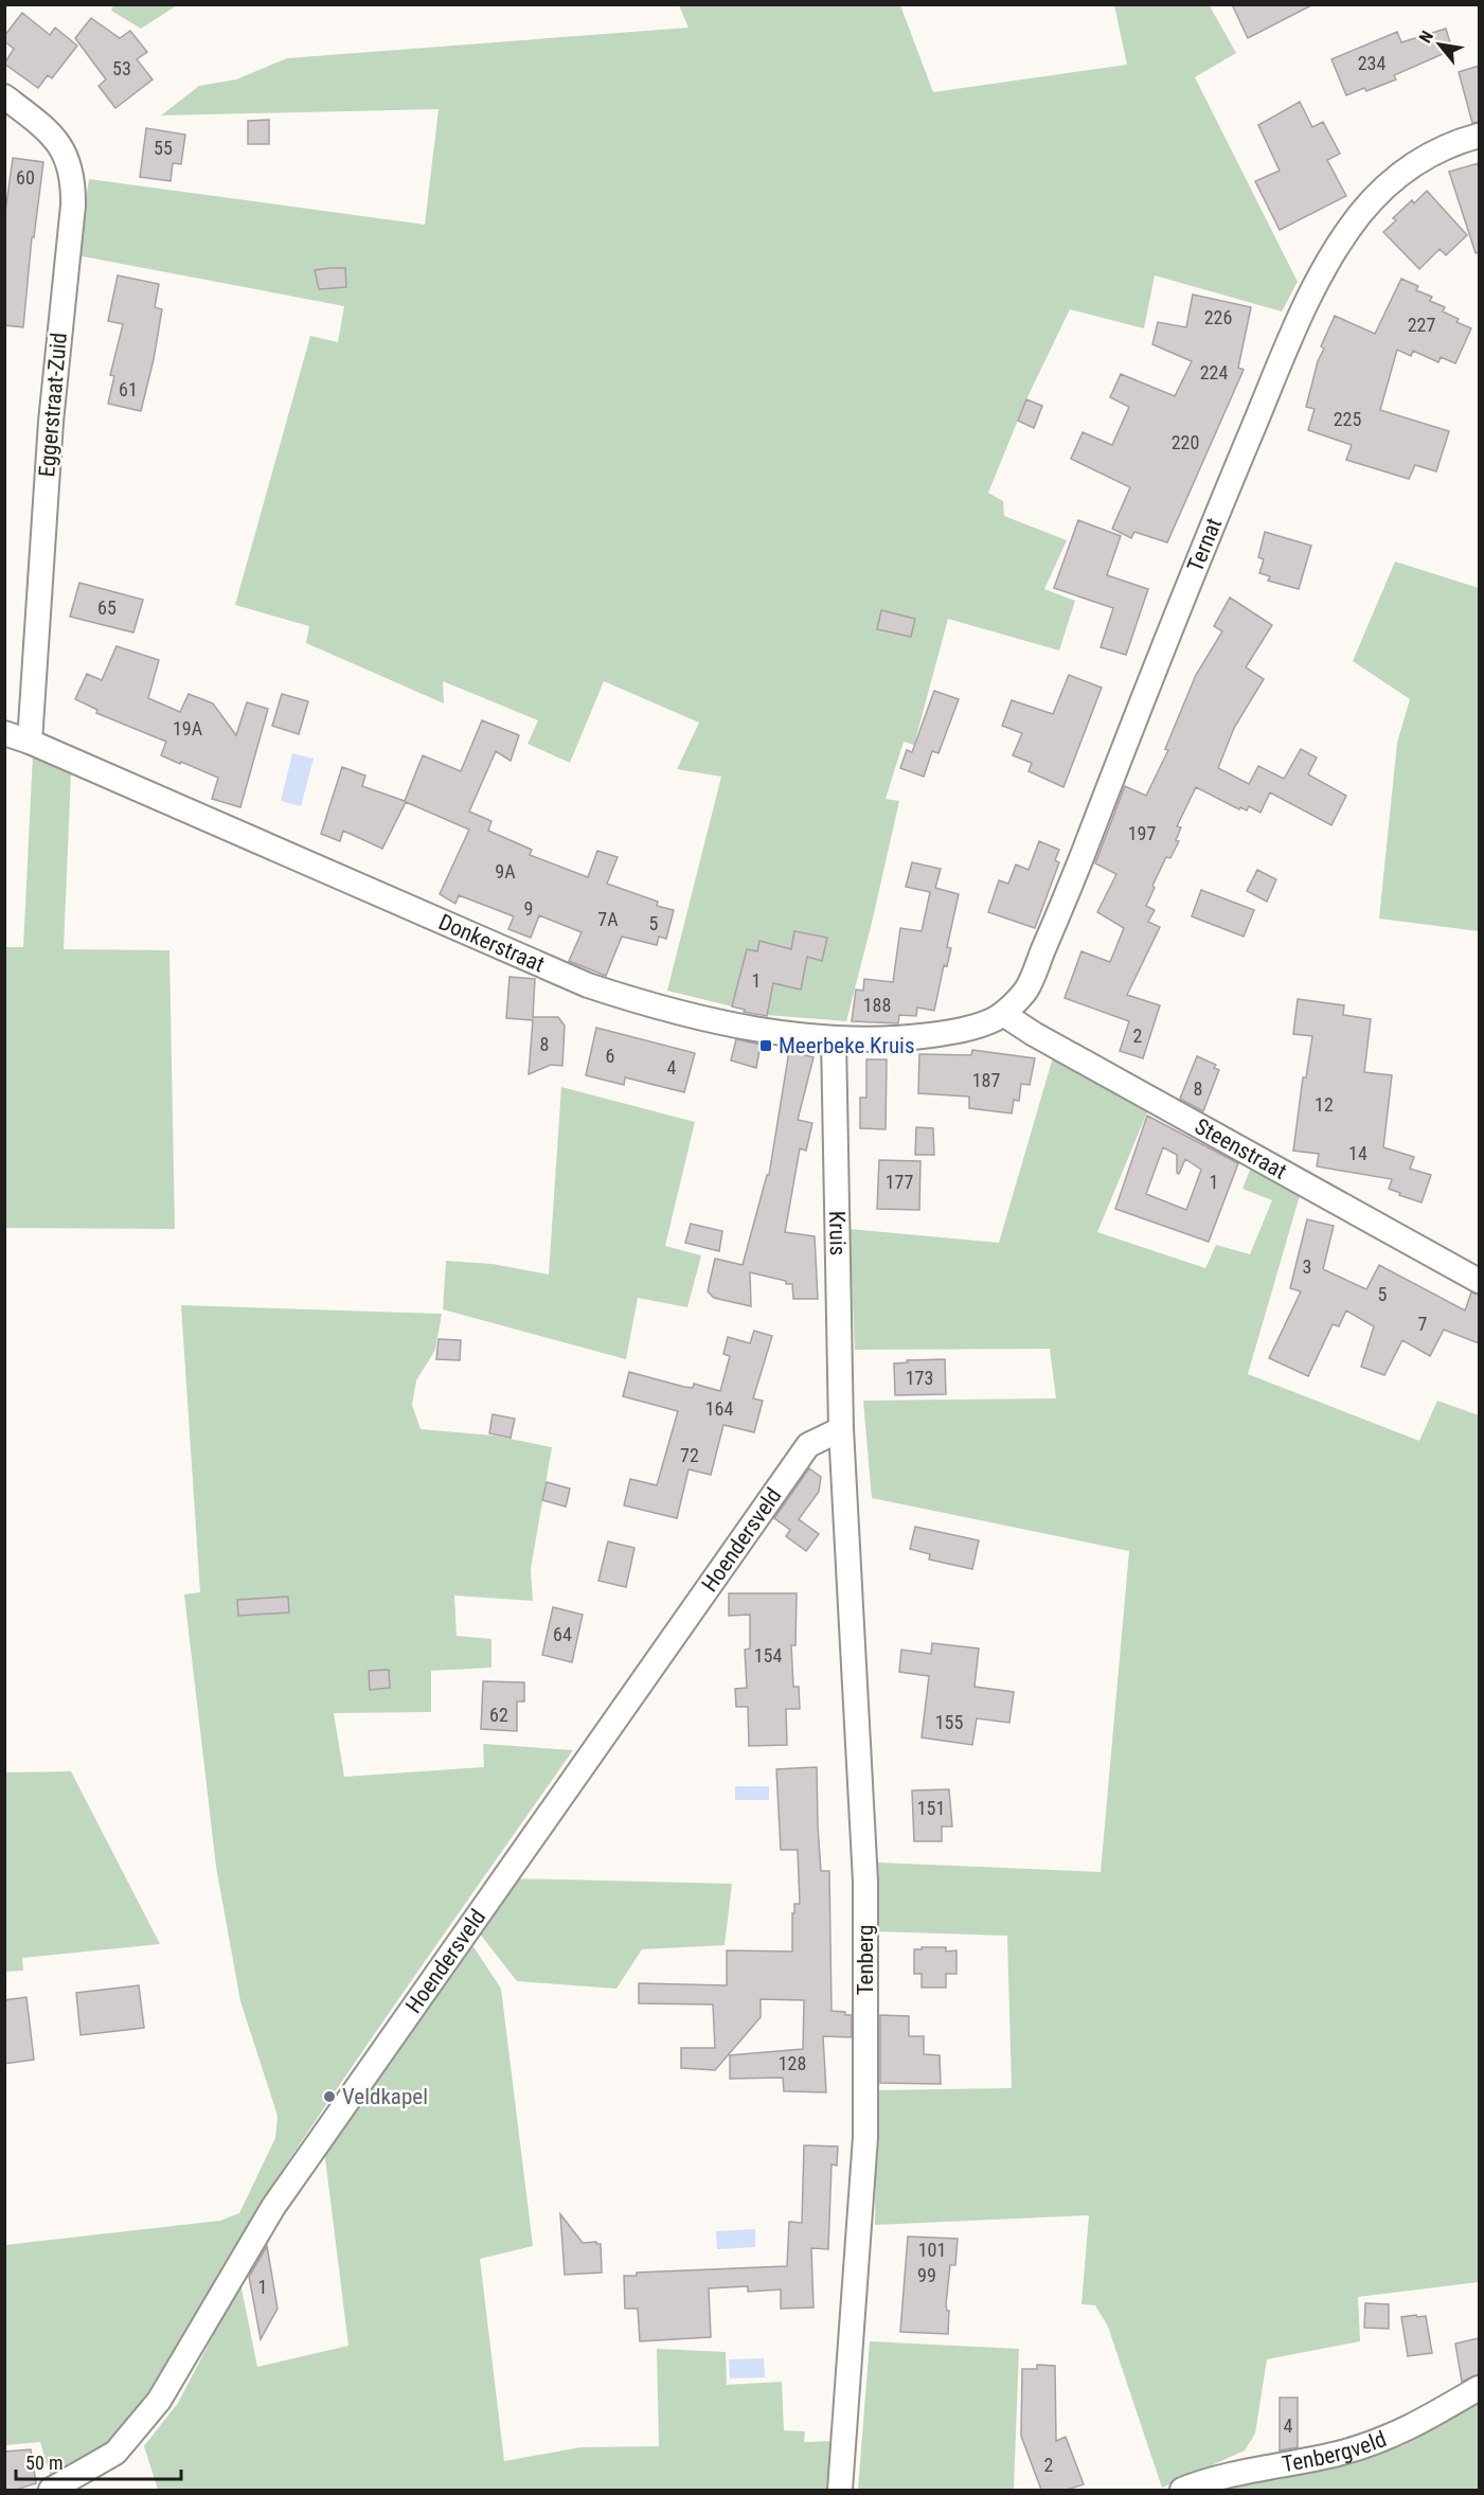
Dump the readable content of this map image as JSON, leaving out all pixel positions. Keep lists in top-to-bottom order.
{
  "streets": {
    "street": [
      "Eggerstraat-Zuid",
      "Ternat",
      "Donkerstraat",
      "Steenstraat",
      "Kruis",
      "Hoendersveld",
      "Tenberg",
      "Tenbergveld"
    ]
  },
  "crossings": [
    ["Eggerstraat-Zuid", "Donkerstraat"],
    ["Ternat", "Donkerstraat"],
    ["Ternat", "Steenstraat"],
    ["Donkerstraat", "Steenstraat"],
    ["Donkerstraat", "Kruis"],
    ["Kruis", "Hoendersveld"],
    ["Kruis", "Tenberg"],
    ["Hoendersveld", "Tenberg"]
  ],
  "places": {
    "transit": ["Meerbeke Kruis"],
    "other": ["Veldkapel"]
  },
  "house_numbers": [
    "234",
    "53",
    "55",
    "60",
    "226",
    "227",
    "224",
    "61",
    "225",
    "220",
    "65",
    "19A",
    "197",
    "9A",
    "9",
    "7A",
    "5",
    "1",
    "188",
    "2",
    "8",
    "6",
    "4",
    "187",
    "8",
    "12",
    "14",
    "177",
    "1",
    "3",
    "5",
    "7",
    "173",
    "164",
    "72",
    "64",
    "154",
    "62",
    "155",
    "151",
    "128",
    "101",
    "99",
    "1",
    "4",
    "2"
  ],
  "scale_bar": "50 m",
  "north": "top left"
}
